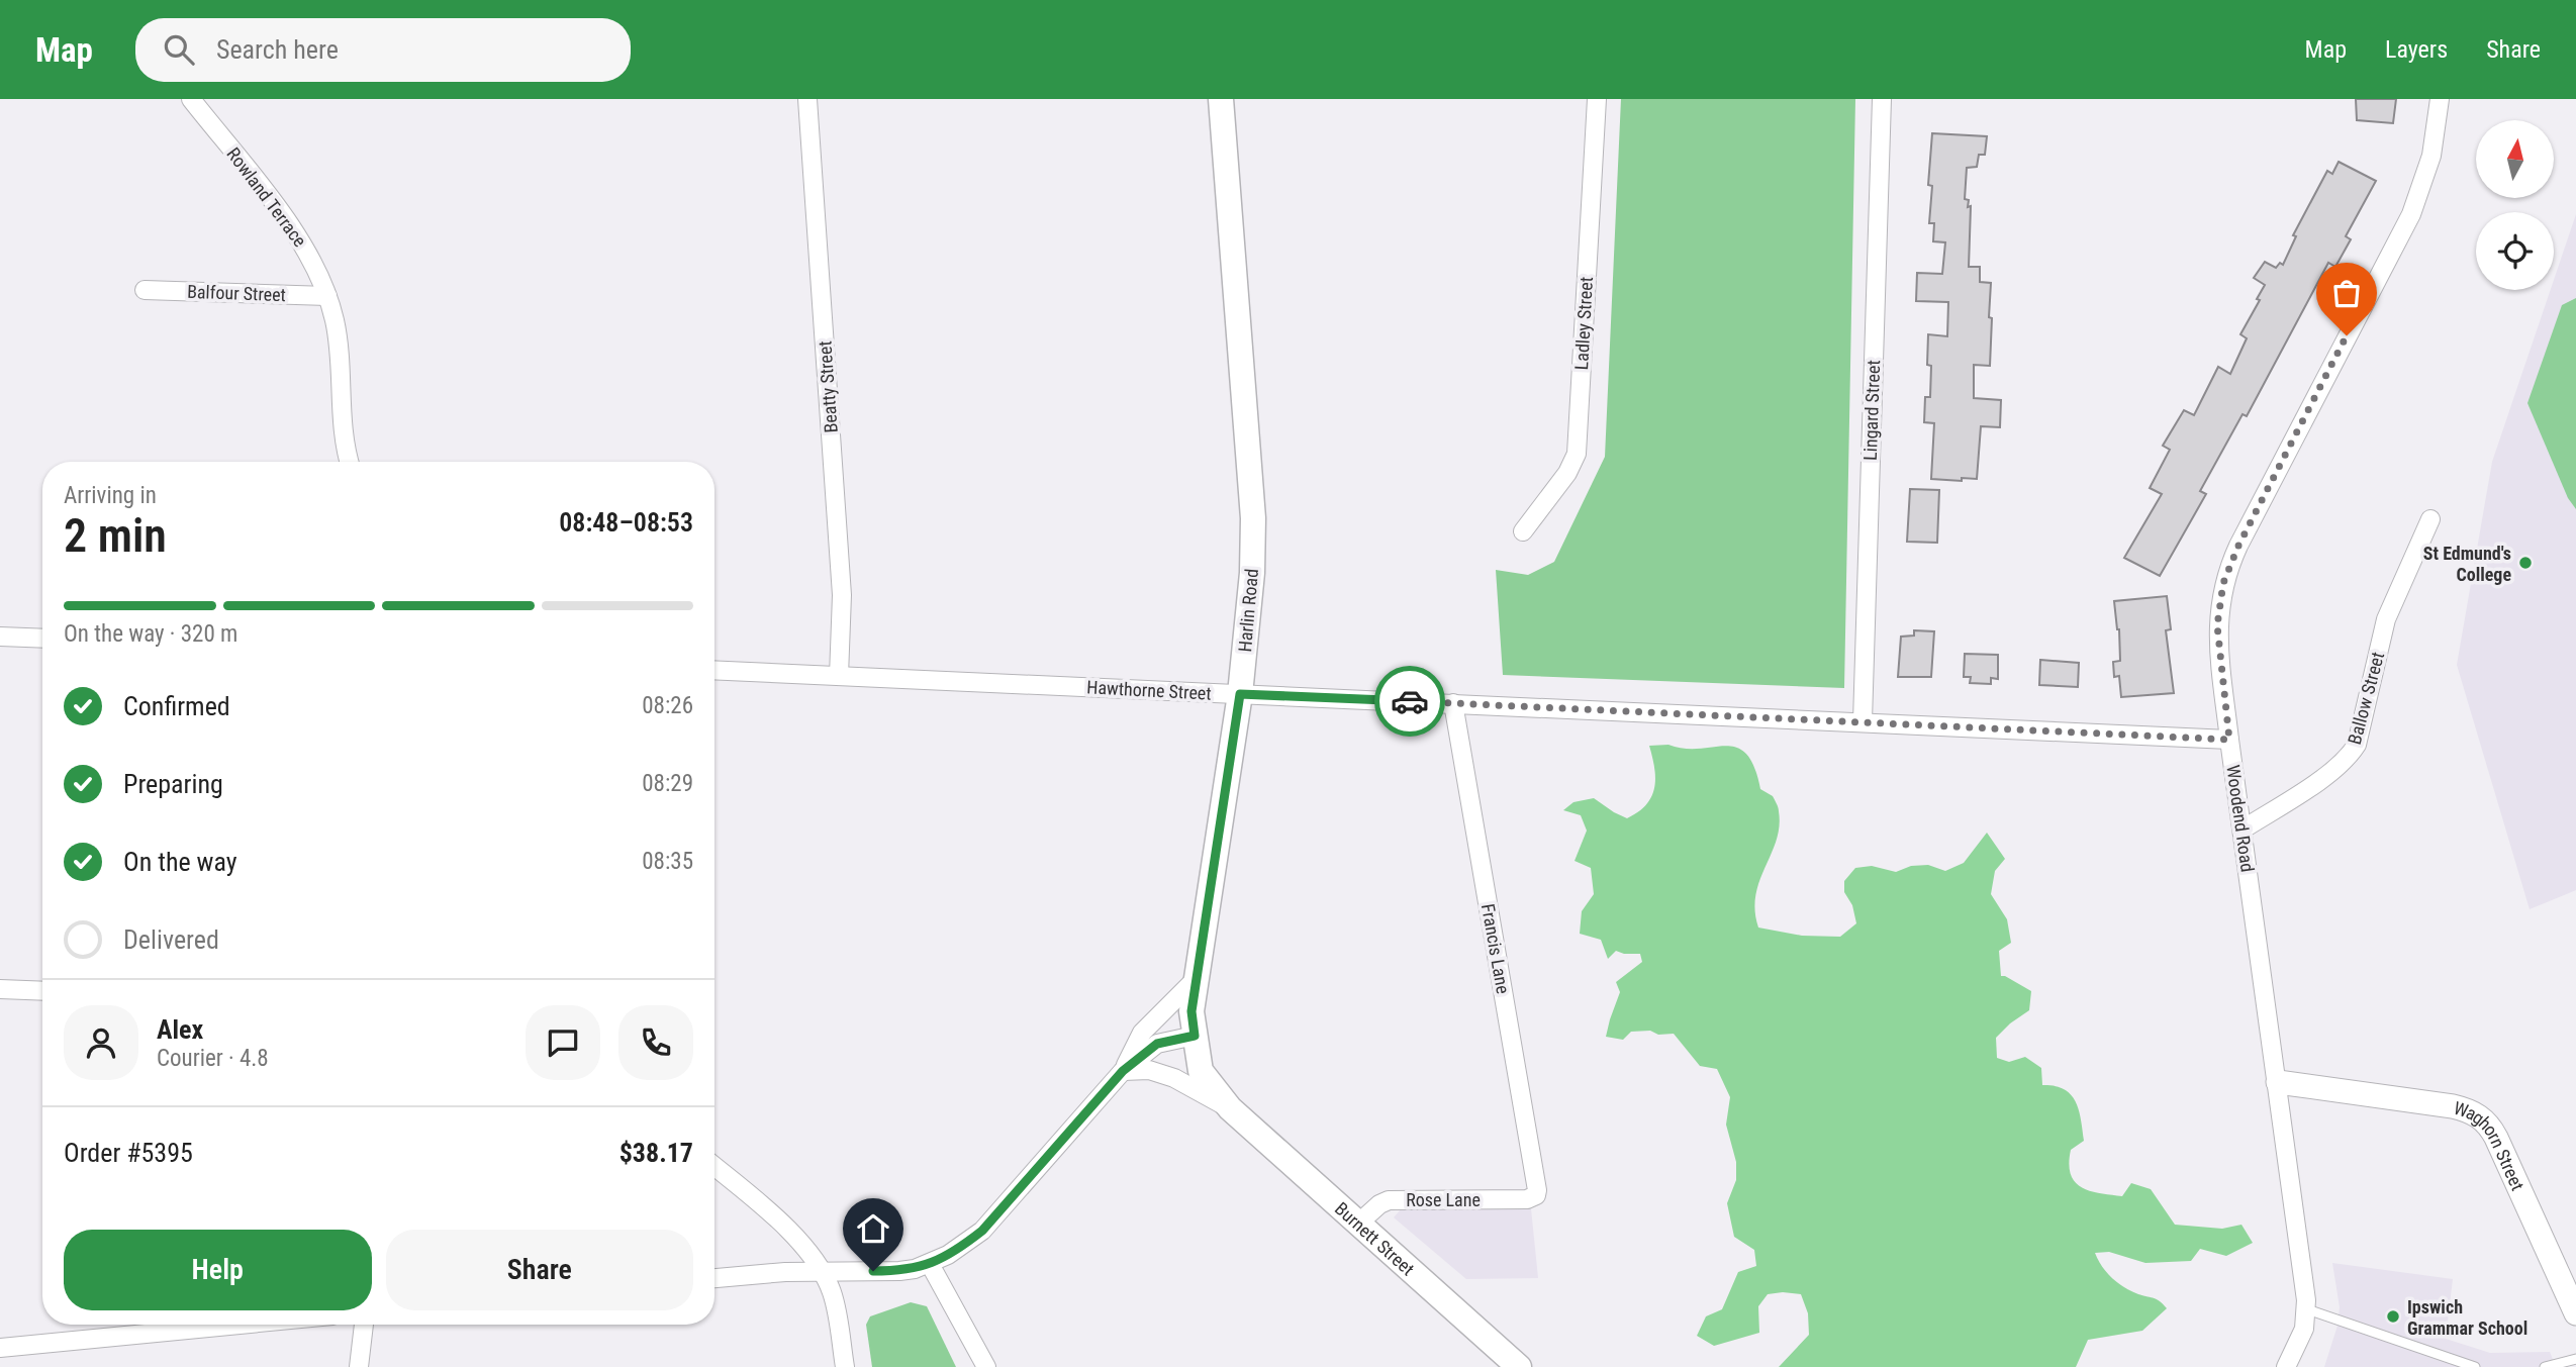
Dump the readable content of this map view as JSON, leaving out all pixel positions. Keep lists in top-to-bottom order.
{
  "streets": {
    "main road": ["Harlin Road", "Burnett Street"],
    "street": [
      "Rowland Terrace",
      "Balfour Street",
      "Ladley Street",
      "Beatty Street",
      "Lingard Street",
      "Hawthorne Street",
      "Ballow Street",
      "Woodend Road",
      "Francis Lane",
      "Waghorn Street",
      "Rose Lane"
    ]
  },
  "crossings": [
    ["Rowland Terrace", "Balfour Street"],
    ["Beatty Street", "Hawthorne Street"],
    ["Lingard Street", "Hawthorne Street"],
    ["Harlin Road", "Hawthorne Street"],
    ["Harlin Road", "Burnett Street"],
    ["Hawthorne Street", "Woodend Road"],
    ["Hawthorne Street", "Francis Lane"],
    ["Ballow Street", "Woodend Road"],
    ["Woodend Road", "Waghorn Street"],
    ["Francis Lane", "Rose Lane"],
    ["Rose Lane", "Burnett Street"]
  ],
  "places": ["St Edmund's College", "Ipswich Grammar School"],
  "north": "top",
  "page": {
    "header": "Map",
    "search": "Search here",
    "nav": ["Map", "Layers", "Share"],
    "heading": ["2 min", "Arriving in", "08:48–08:53"],
    "panel": [
      "Alex",
      "Courier · 4.8",
      "Order #5395",
      "$38.17"
    ],
    "bar": "On the way · 320 m",
    "list": [
      ["Confirmed", "08:26"],
      ["Preparing", "08:29"],
      ["On the way", "08:35"],
      "Delivered"
    ],
    "buttons": ["Help", "Share"]
  }
}
